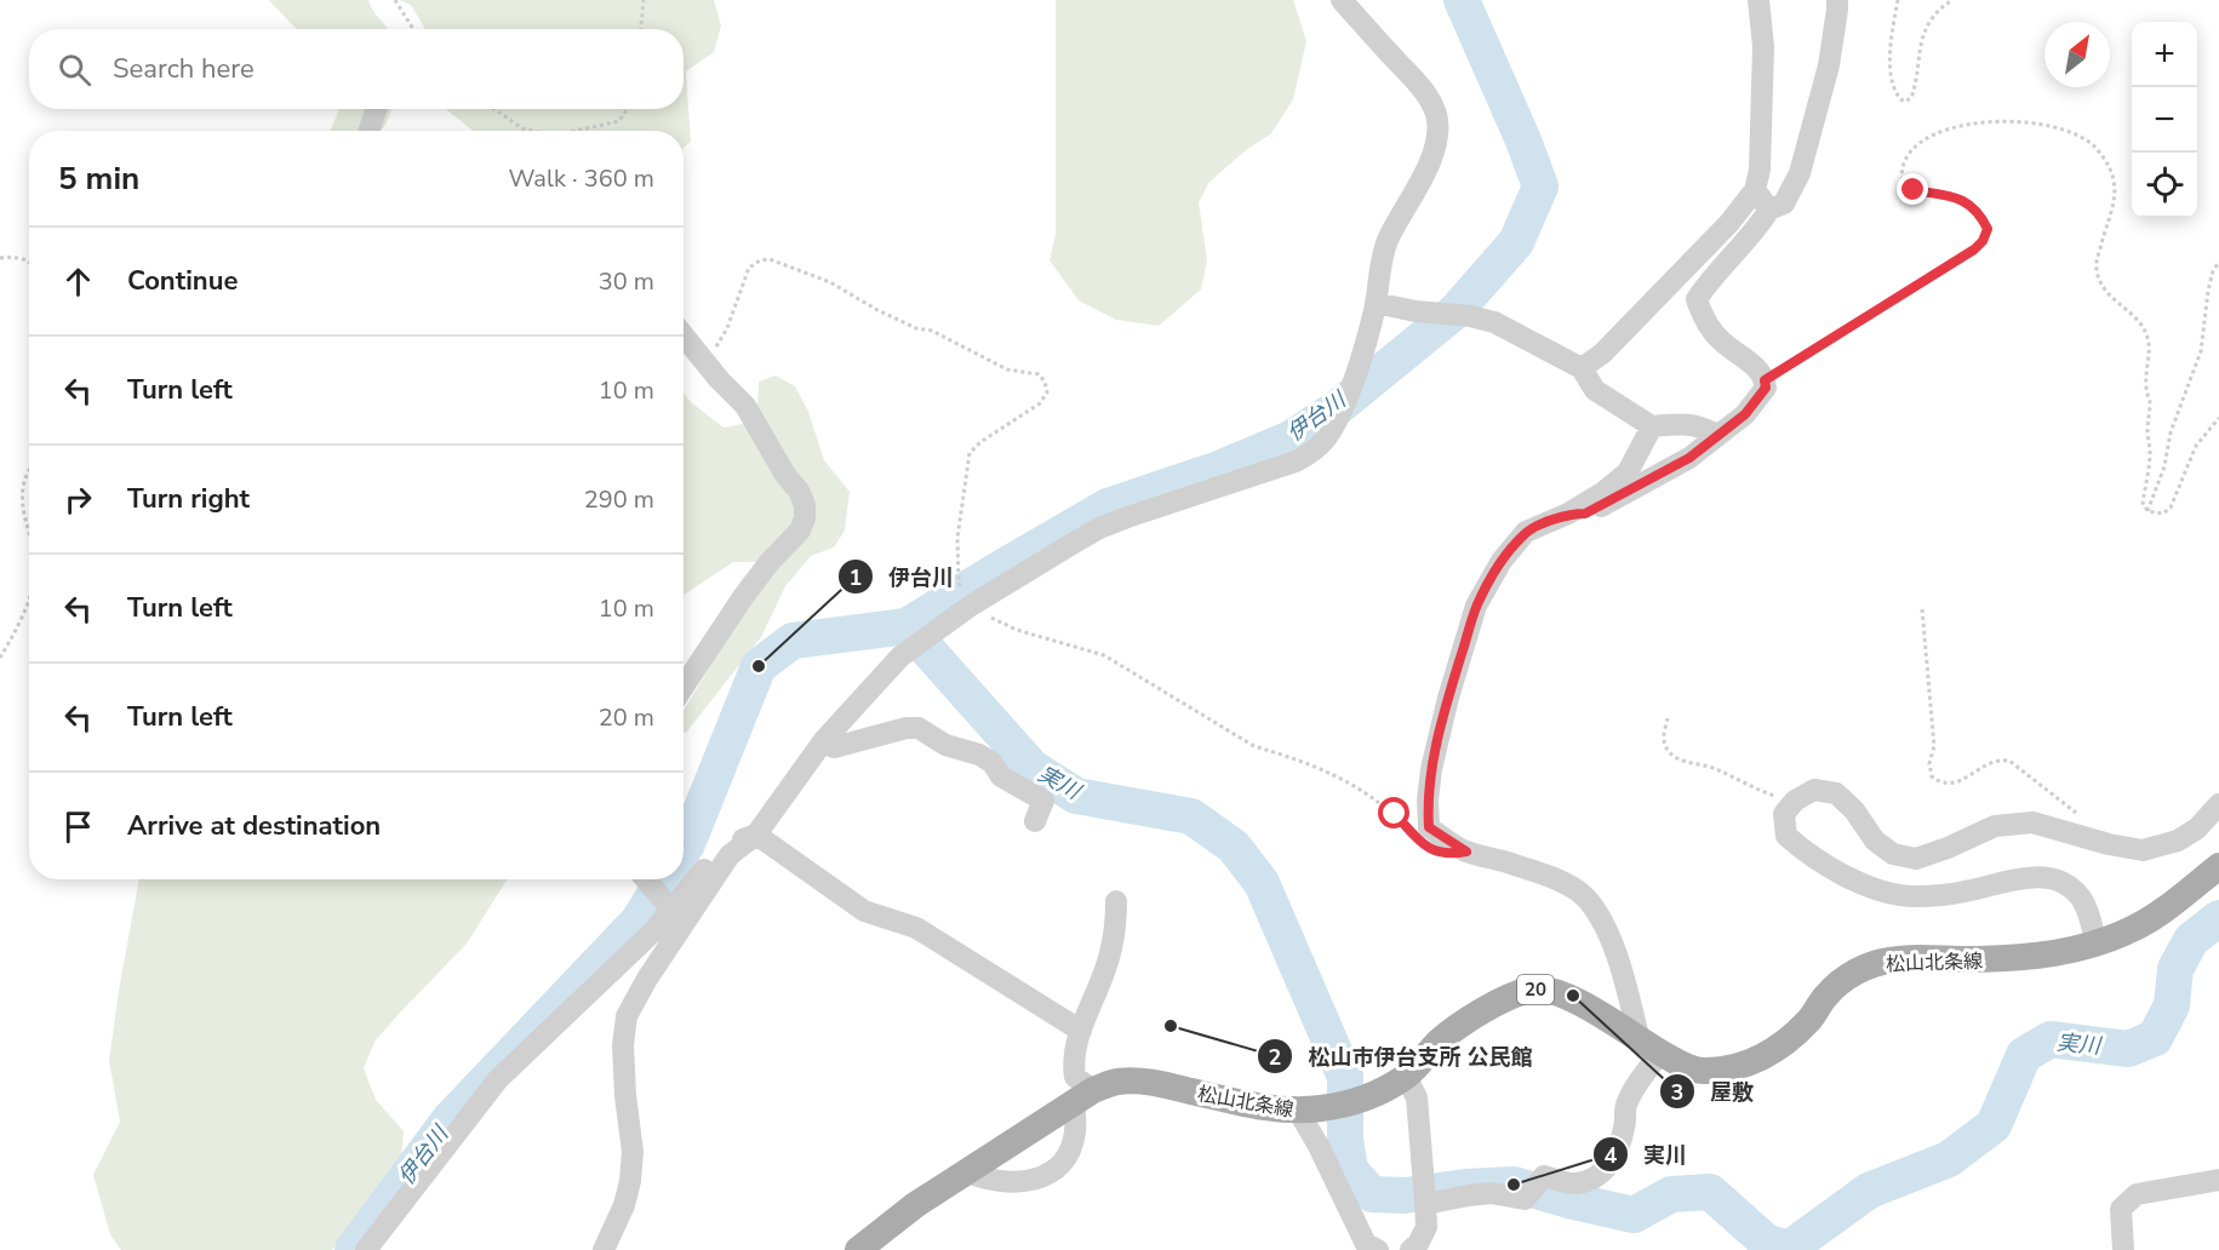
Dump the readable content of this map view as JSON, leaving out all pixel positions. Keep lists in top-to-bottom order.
{
  "streets": {
    "main road": ["松山北条線", "20"]
  },
  "water": ["伊台川", "実川"],
  "places": [
    "伊台川",
    "屋敷",
    "松山市伊台支所 公民館",
    "実川"
  ],
  "north": "top right",
  "page": {
    "map_buttons": ["+", "−"],
    "search": "Search here",
    "heading": ["5 min", "Walk · 360 m"],
    "list": [
      ["Continue", "30 m"],
      ["Turn left", "10 m"],
      ["Turn right", "290 m"],
      ["Turn left", "10 m"],
      ["Turn left", "20 m"],
      "Arrive at destination"
    ]
  }
}
